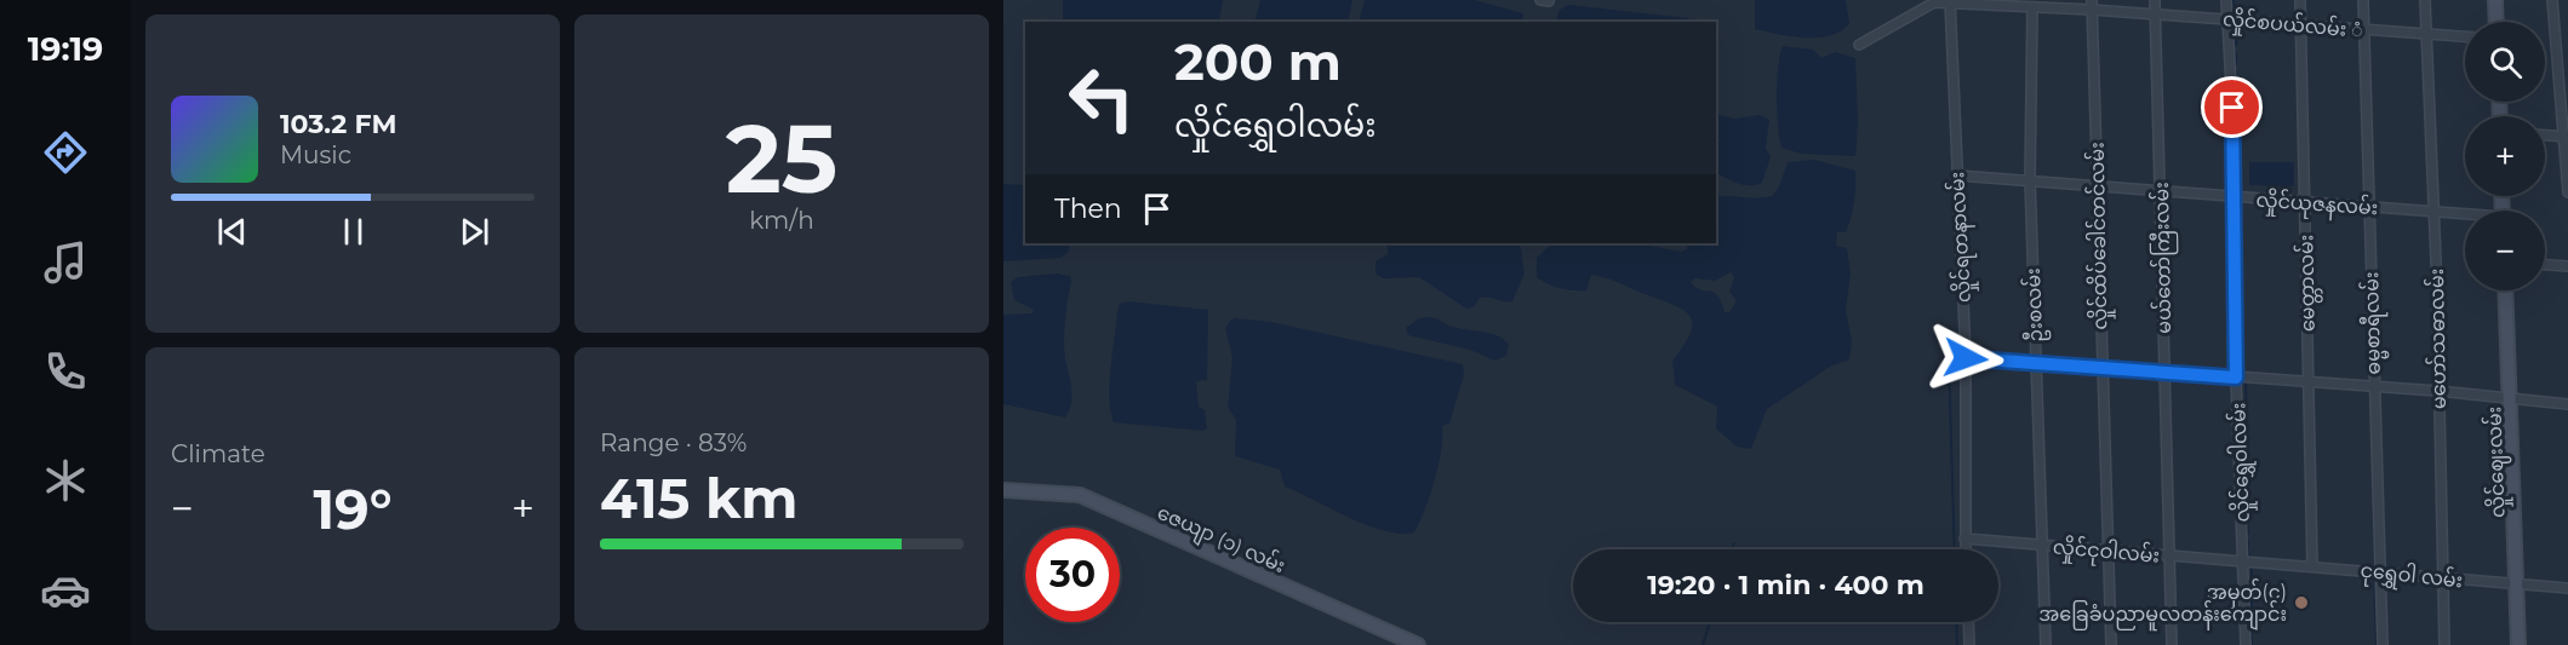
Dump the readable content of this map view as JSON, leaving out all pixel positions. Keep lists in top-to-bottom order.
{
  "streets": {
    "street": [
      "လှိုင်စပယ်လမ်း ံ",
      "လှိုင်ယုဇနလမ်း",
      "လှိုင်ထိပ်ခေါင်တင်လမ်း",
      "လှိုင်ရတနာလမ်း",
      "မယ်တော်ကြီးလမ်း",
      "မေတ္တာလမ်း",
      "ဦးစလမ်း",
      "ဓမ္မစာရီလမ်း",
      "မဟော်သဓာလမ်း",
      "လှိုင်ရွှေဝါလမ်း",
      "လှိုင်ဈေးလမ်း",
      "ဇေယျာ (၁) လမ်း",
      "လှိုင်ငုဝါလမ်း",
      "ငုရွှေဝါ လမ်း"
    ]
  },
  "crossings": [
    ["လှိုင်စပယ်လမ်း ံ", "လှိုင်ထိပ်ခေါင်တင်လမ်း"],
    ["လှိုင်စပယ်လမ်း ံ", "လှိုင်ရတနာလမ်း"],
    ["လှိုင်စပယ်လမ်း ံ", "မယ်တော်ကြီးလမ်း"],
    ["လှိုင်စပယ်လမ်း ံ", "မေတ္တာလမ်း"],
    ["လှိုင်စပယ်လမ်း ံ", "ဦးစလမ်း"],
    ["လှိုင်စပယ်လမ်း ံ", "ဓမ္မစာရီလမ်း"],
    ["လှိုင်စပယ်လမ်း ံ", "မဟော်သဓာလမ်း"],
    ["လှိုင်စပယ်လမ်း ံ", "လှိုင်ရွှေဝါလမ်း"],
    ["လှိုင်ယုဇနလမ်း", "လှိုင်ထိပ်ခေါင်တင်လမ်း"],
    ["လှိုင်ယုဇနလမ်း", "လှိုင်ရတနာလမ်း"],
    ["လှိုင်ယုဇနလမ်း", "မယ်တော်ကြီးလမ်း"],
    ["လှိုင်ယုဇနလမ်း", "မေတ္တာလမ်း"],
    ["လှိုင်ယုဇနလမ်း", "ဦးစလမ်း"],
    ["လှိုင်ယုဇနလမ်း", "ဓမ္မစာရီလမ်း"],
    ["လှိုင်ယုဇနလမ်း", "မဟော်သဓာလမ်း"],
    ["လှိုင်ယုဇနလမ်း", "လှိုင်ရွှေဝါလမ်း"],
    ["လှိုင်ထိပ်ခေါင်တင်လမ်း", "လှိုင်ငုဝါလမ်း"],
    ["လှိုင်ရတနာလမ်း", "လှိုင်ငုဝါလမ်း"],
    ["မယ်တော်ကြီးလမ်း", "လှိုင်ငုဝါလမ်း"],
    ["မေတ္တာလမ်း", "ငုရွှေဝါ လမ်း"],
    ["ဦးစလမ်း", "လှိုင်ငုဝါလမ်း"],
    ["ဓမ္မစာရီလမ်း", "ငုရွှေဝါ လမ်း"],
    ["မဟော်သဓာလမ်း", "ငုရွှေဝါ လမ်း"],
    ["လှိုင်ရွှေဝါလမ်း", "လှိုင်ငုဝါလမ်း"],
    ["လှိုင်ရွှေဝါလမ်း", "ငုရွှေဝါ လမ်း"],
    ["လှိုင်ဈေးလမ်း", "ငုရွှေဝါ လမ်း"],
    ["လှိုင်ငုဝါလမ်း", "ငုရွှေဝါ လမ်း"]
  ],
  "places": ["အမှတ်(၄) အခြေခံပညာမူလတန်းကျောင်း"],
  "page": {
    "tabs": "19:19",
    "tile": [
      ["25", "km/h"],
      "Climate",
      ["Range · 83%", "415 km"]
    ],
    "map_buttons": ["+", "−"],
    "turn": ["200 m", "လှိုင်ရွှေဝါလမ်း"],
    "song": ["103.2 FM", "Music"],
    "then": "Then",
    "heat": ["−", "19°", "+"],
    "limit": "30",
    "trip": "19:20 · 1 min · 400 m"
  }
}
